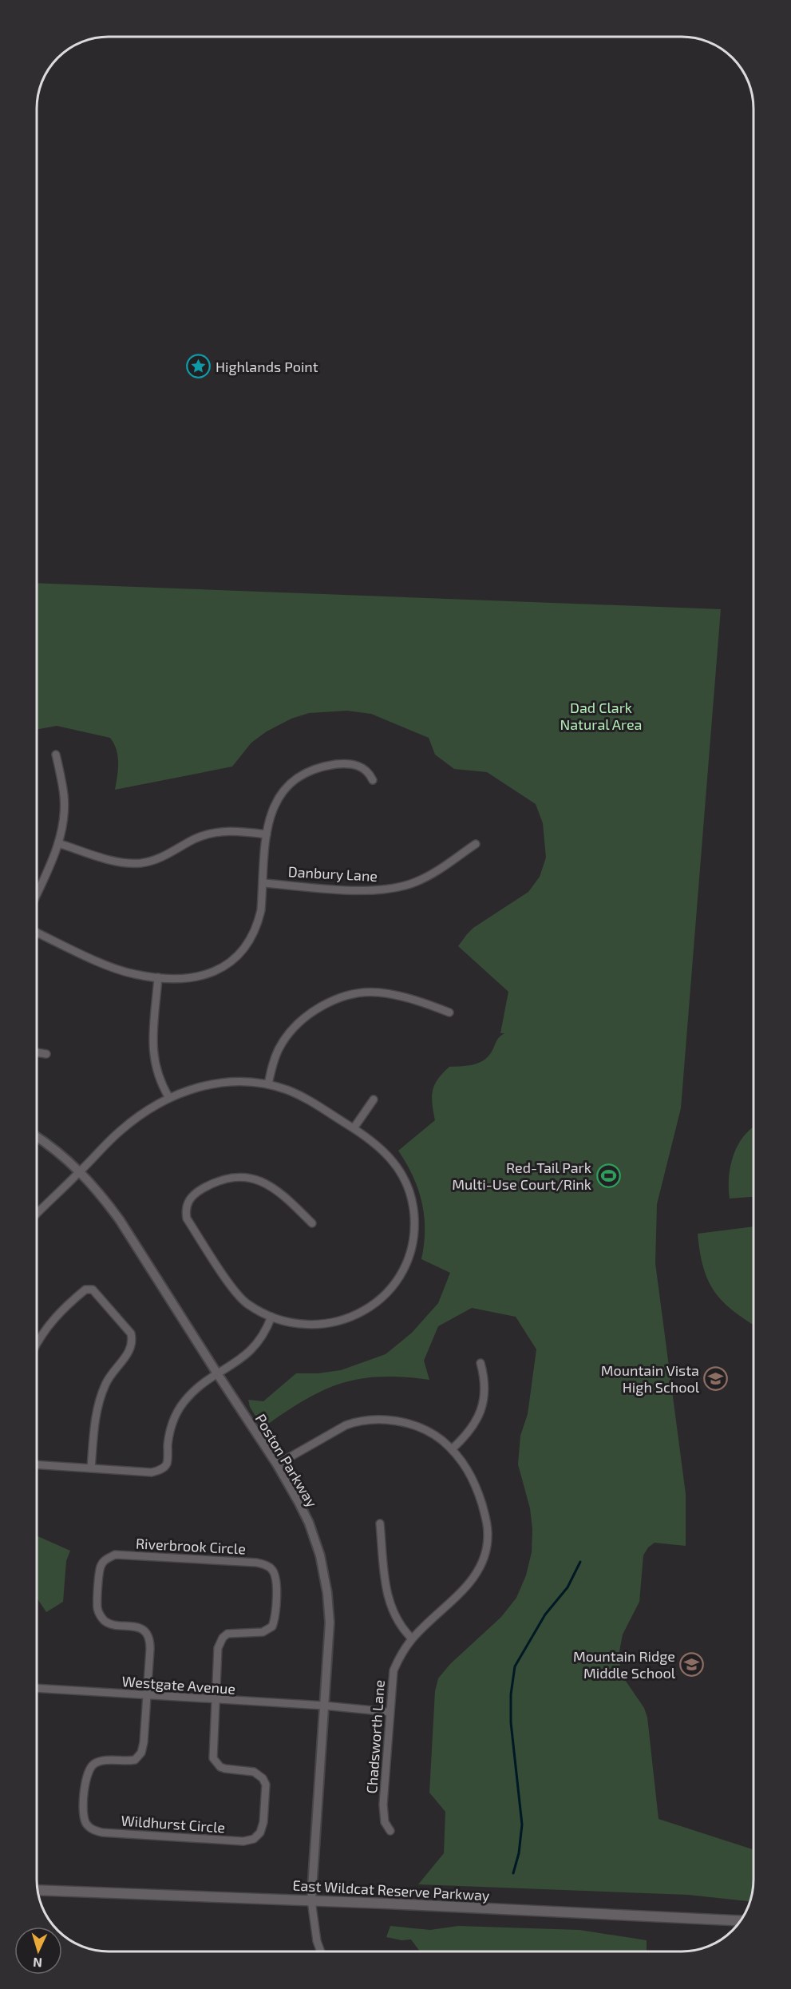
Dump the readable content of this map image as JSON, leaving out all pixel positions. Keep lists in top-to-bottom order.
{
  "streets": {
    "main road": ["East Wildcat Reserve Parkway"],
    "street": [
      "Danbury Lane",
      "Poston Parkway",
      "Riverbrook Circle",
      "Westgate Avenue",
      "Chadsworth Lane",
      "Wildhurst Circle"
    ]
  },
  "crossings": [
    ["Poston Parkway", "Westgate Avenue"],
    ["Poston Parkway", "Chadsworth Lane"],
    ["Poston Parkway", "East Wildcat Reserve Parkway"],
    ["Riverbrook Circle", "Westgate Avenue"],
    ["Riverbrook Circle", "Wildhurst Circle"],
    ["Westgate Avenue", "Chadsworth Lane"],
    ["Westgate Avenue", "Wildhurst Circle"]
  ],
  "parks": ["Dad Clark Natural Area"],
  "places": {
    "place": ["Highlands Point"],
    "sports": ["Red-Tail Park Multi-Use Court/Rink"],
    "school or university": ["Mountain Vista High School", "Mountain Ridge Middle School"]
  },
  "north": "bottom"
}
